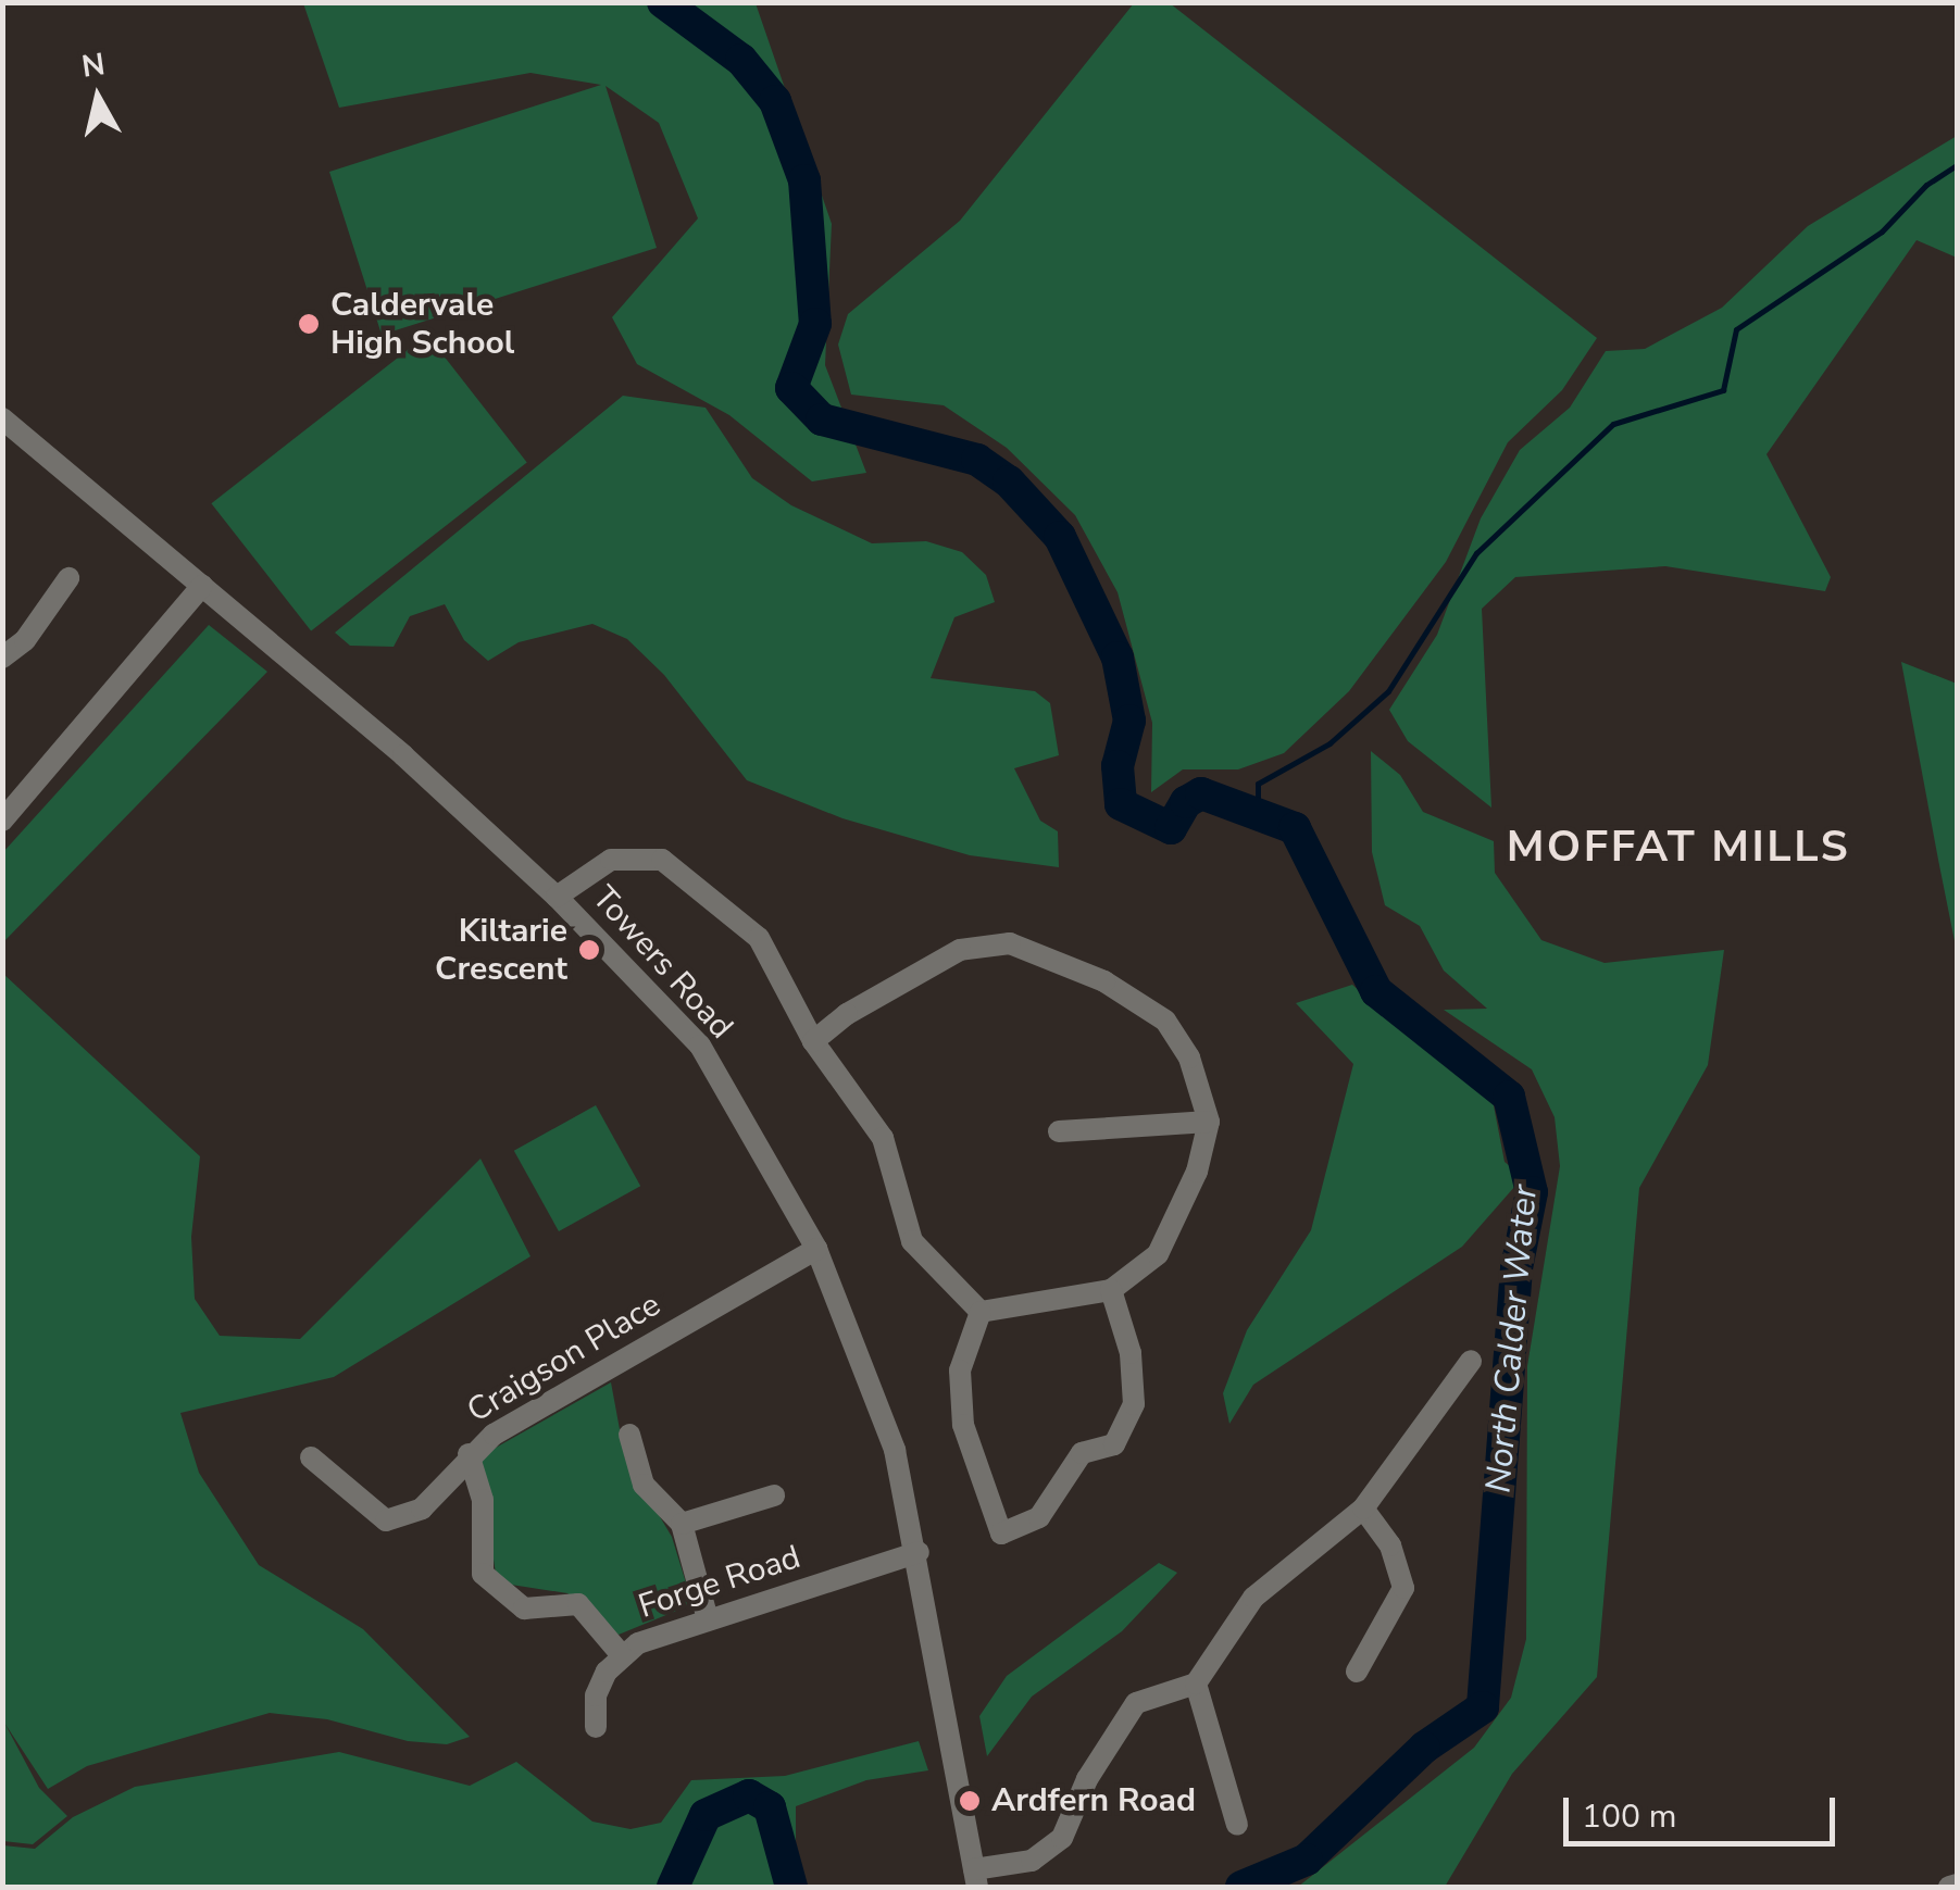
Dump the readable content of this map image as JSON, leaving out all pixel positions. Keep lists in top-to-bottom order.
{
  "streets": {
    "street": ["Towers Road", "Craigson Place", "Forge Road"]
  },
  "crossings": [
    ["Towers Road", "Craigson Place"],
    ["Towers Road", "Forge Road"]
  ],
  "districts": ["MOFFAT MILLS"],
  "water": ["North Calder Water"],
  "places": ["Caldervale High School", "Kiltarie Crescent", "Ardfern Road"],
  "scale_bar": "100 m",
  "north": "top"
}
